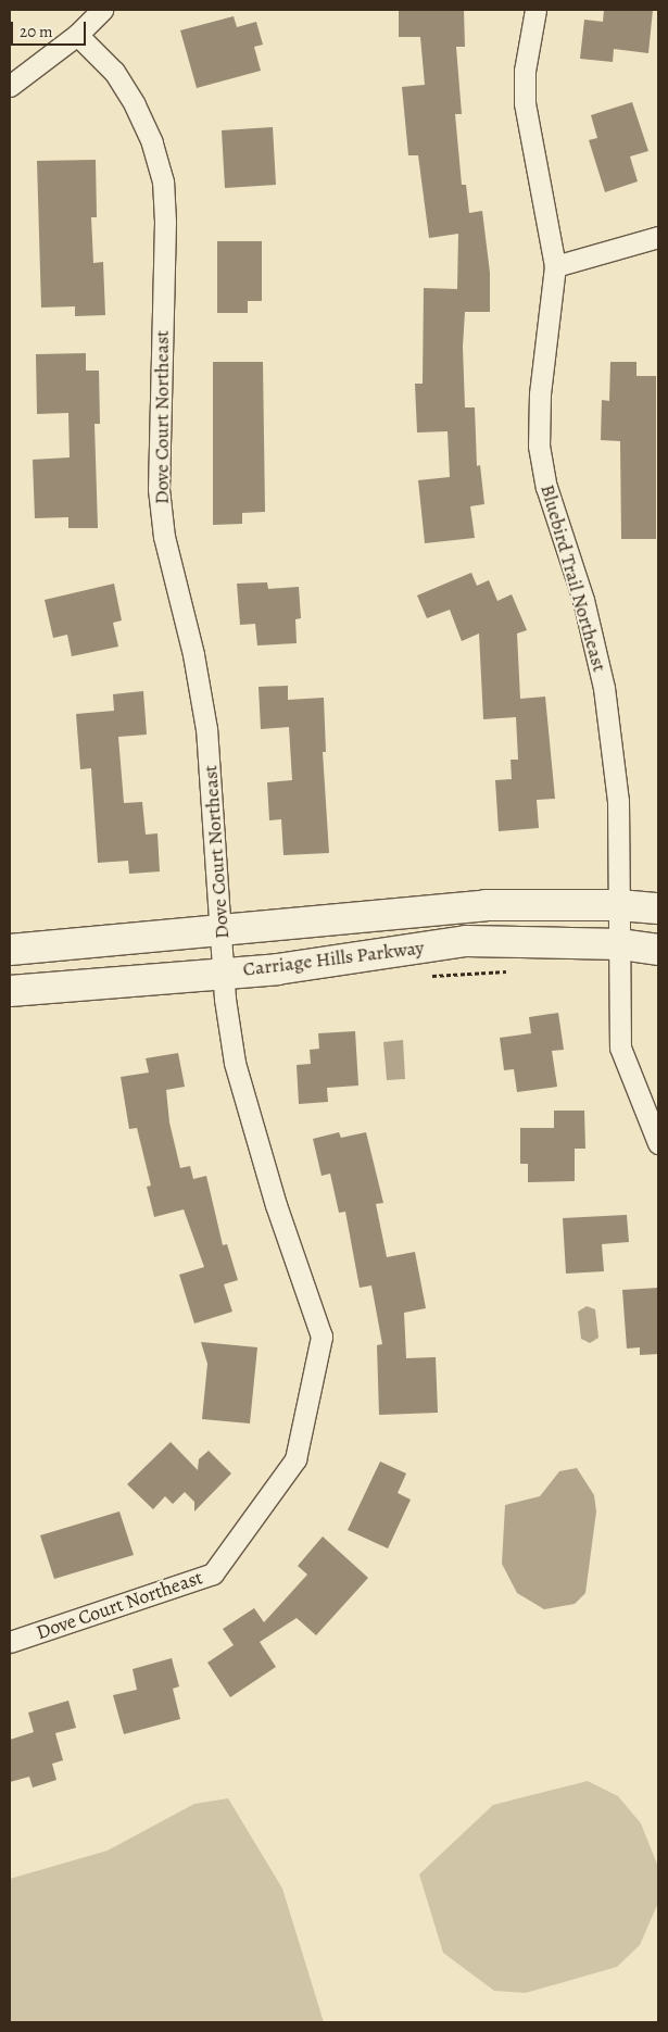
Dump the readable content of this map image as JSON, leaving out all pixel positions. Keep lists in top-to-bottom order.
{
  "streets": {
    "street": ["Dove Court Northeast", "Bluebird Trail Northeast", "Carriage Hills Parkway"]
  },
  "crossings": [
    ["Dove Court Northeast", "Carriage Hills Parkway"],
    ["Bluebird Trail Northeast", "Carriage Hills Parkway"]
  ],
  "scale_bar": "20 m"
}
